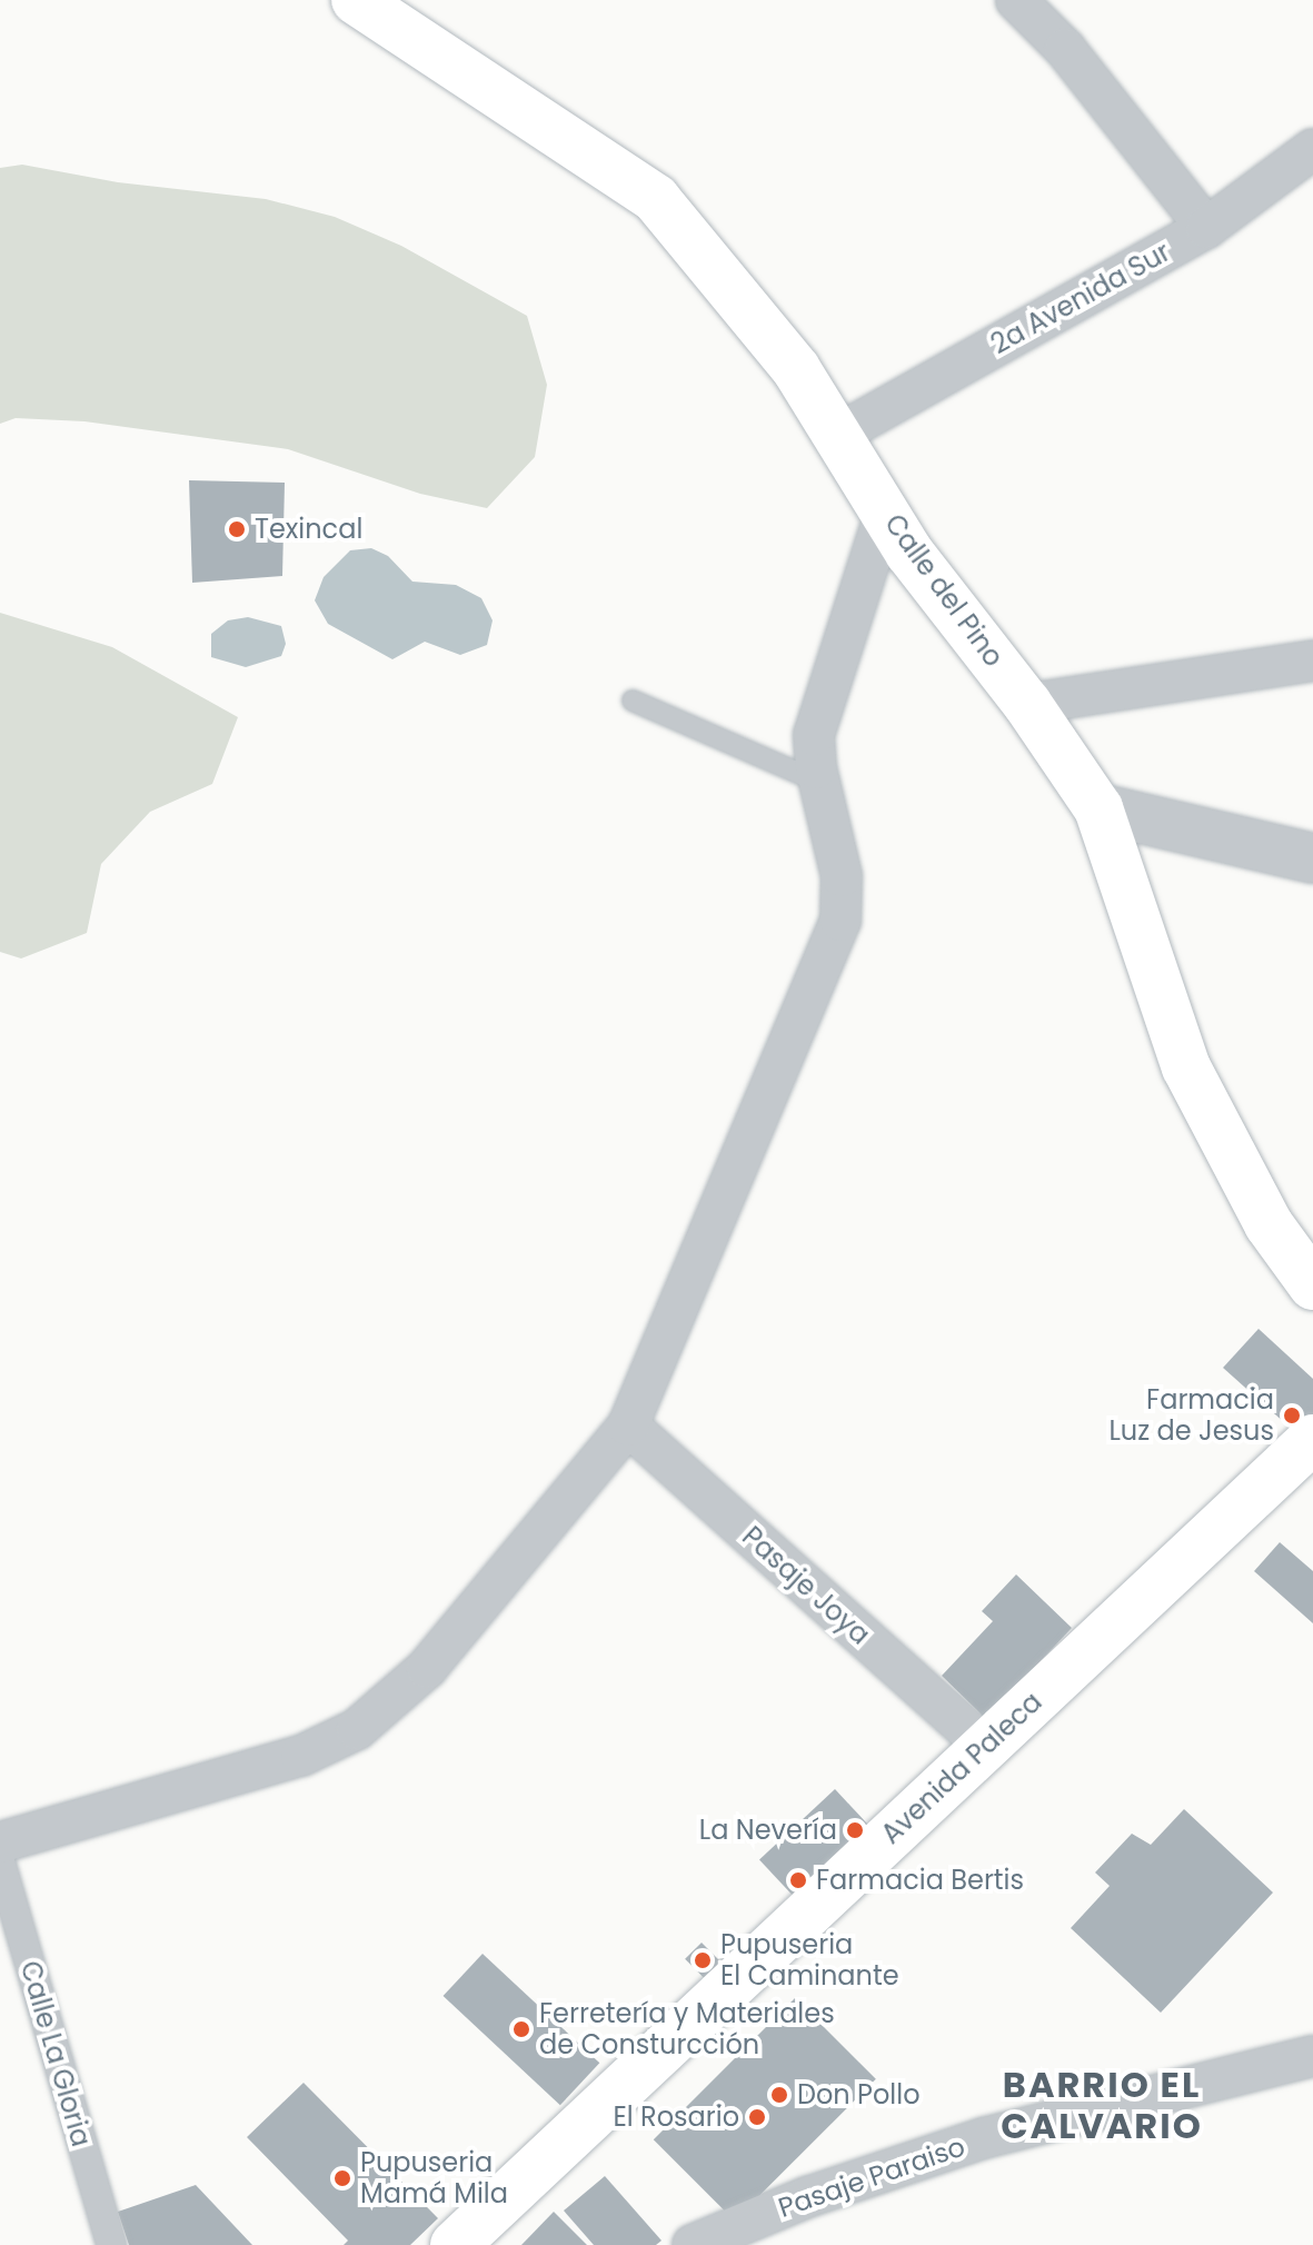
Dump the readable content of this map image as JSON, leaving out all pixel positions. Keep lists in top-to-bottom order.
{
  "streets": {
    "main road": ["Calle del Pino", "Avenida Paleca"],
    "street": [
      "2a Avenida Sur",
      "Pasaje Joya",
      "Calle La Gloria",
      "Pasaje Paraiso"
    ]
  },
  "crossings": [
    ["2a Avenida Sur", "Calle del Pino"],
    ["Pasaje Joya", "Avenida Paleca"]
  ],
  "districts": ["BARRIO EL CALVARIO"],
  "places": [
    "Texincal",
    "Farmacia Luz de Jesus",
    "La Nevería",
    "Farmacia Bertis",
    "Pupuseria El Caminante",
    "Ferretería y Materiales de Consturcción",
    "Don Pollo",
    "El Rosario",
    "Pupuseria Mamá Mila"
  ]
}
